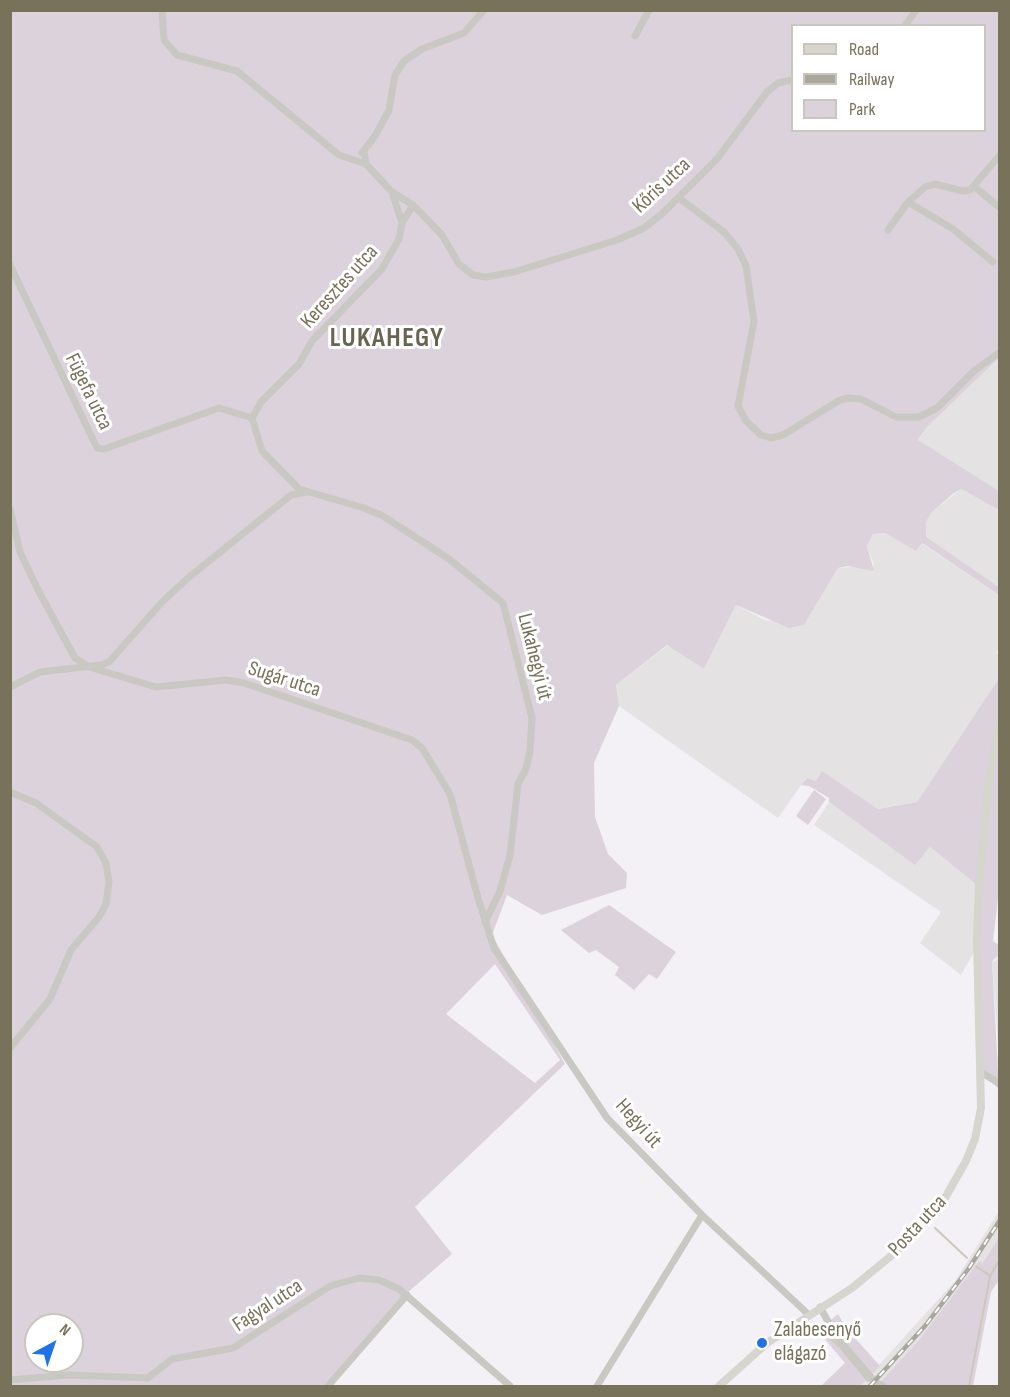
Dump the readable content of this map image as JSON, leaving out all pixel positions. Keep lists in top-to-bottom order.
{
  "streets": {
    "main road": ["Posta utca"],
    "street": [
      "Kőris utca",
      "Keresztes utca",
      "Fügefa utca",
      "Lukahegyi út",
      "Sugár utca",
      "Hegyi út",
      "Fagyal utca"
    ]
  },
  "crossings": [
    ["Kőris utca", "Keresztes utca"],
    ["Keresztes utca", "Fügefa utca"],
    ["Lukahegyi út", "Sugár utca"],
    ["Lukahegyi út", "Hegyi út"],
    ["Sugár utca", "Hegyi út"],
    ["Hegyi út", "Posta utca"]
  ],
  "districts": ["LUKAHEGY"],
  "places": ["Zalabesenyő elágazó"],
  "legend": ["Road", "Railway", "Park"],
  "north": "top right"
}
